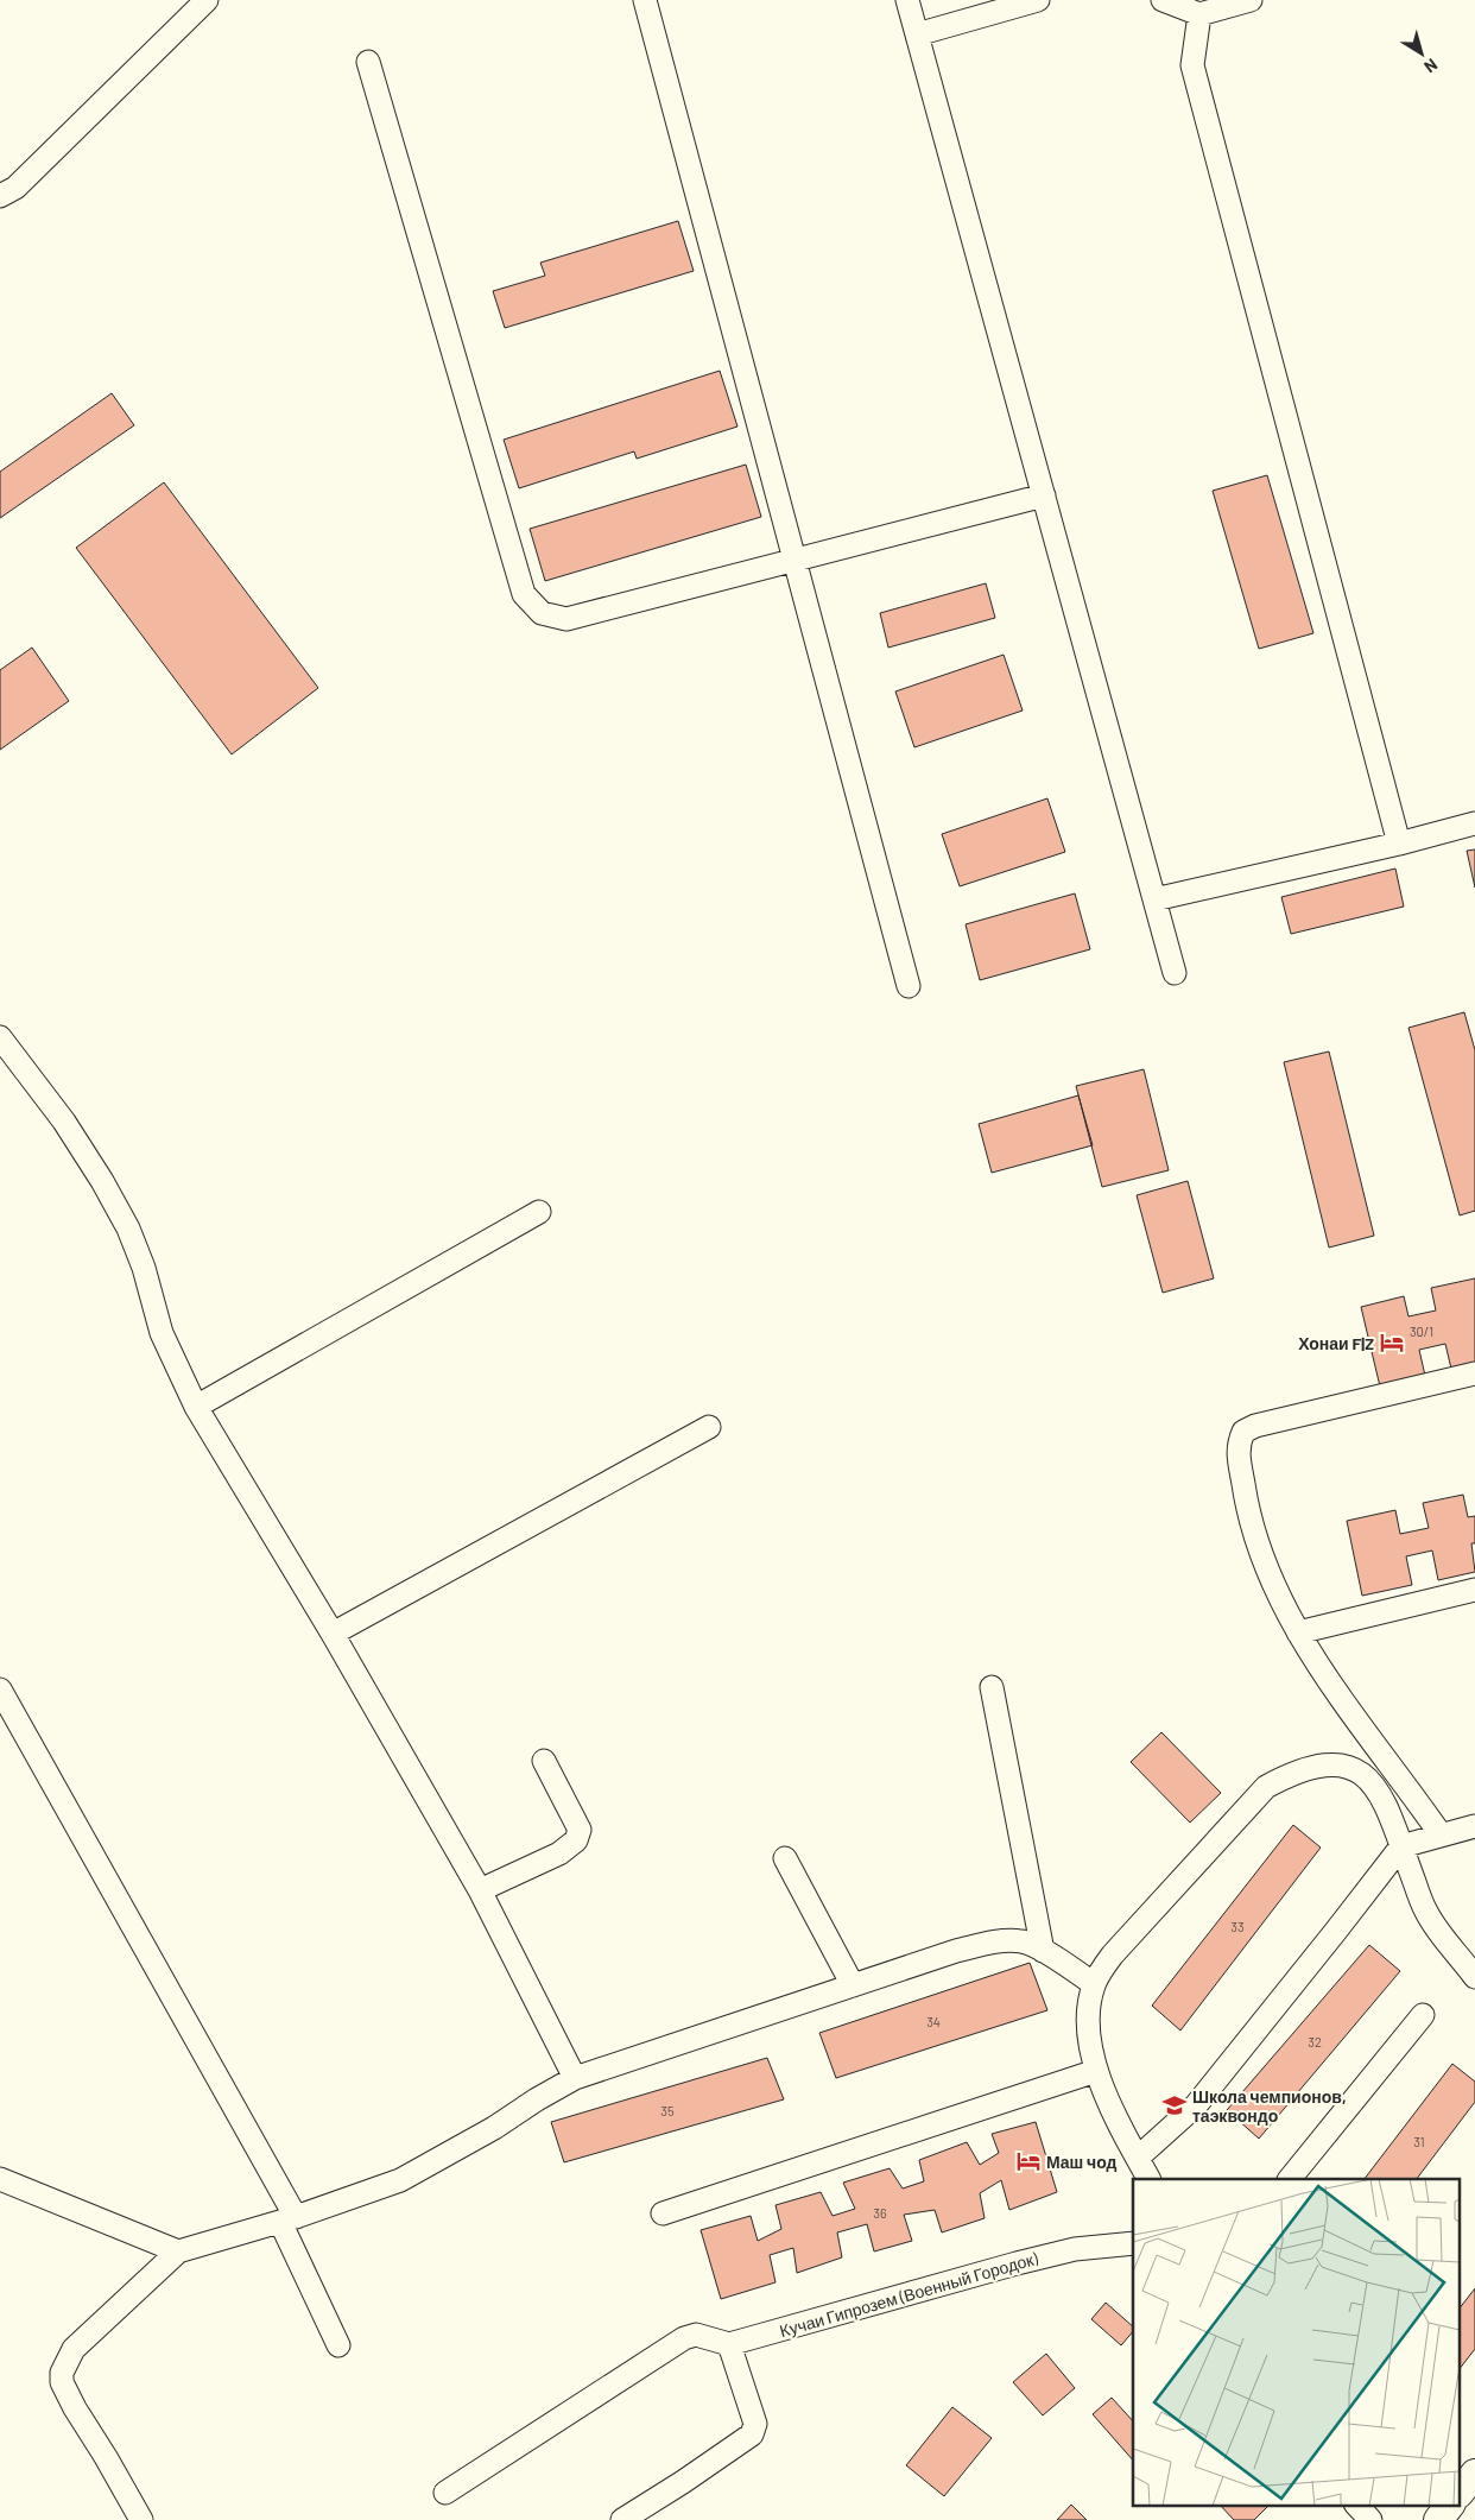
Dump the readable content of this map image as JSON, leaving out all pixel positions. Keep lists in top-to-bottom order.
{
  "streets": {
    "street": ["Кучаи Гипрозем (Военный Городок)"]
  },
  "places": {
    "hotel": ["Хонаи F|Z", "Маш чод"],
    "school or university": ["Школа чемпионов, таэквондо"]
  },
  "house_numbers": [
    "30/1",
    "33",
    "34",
    "32",
    "35",
    "31",
    "36"
  ],
  "north": "bottom right"
}
